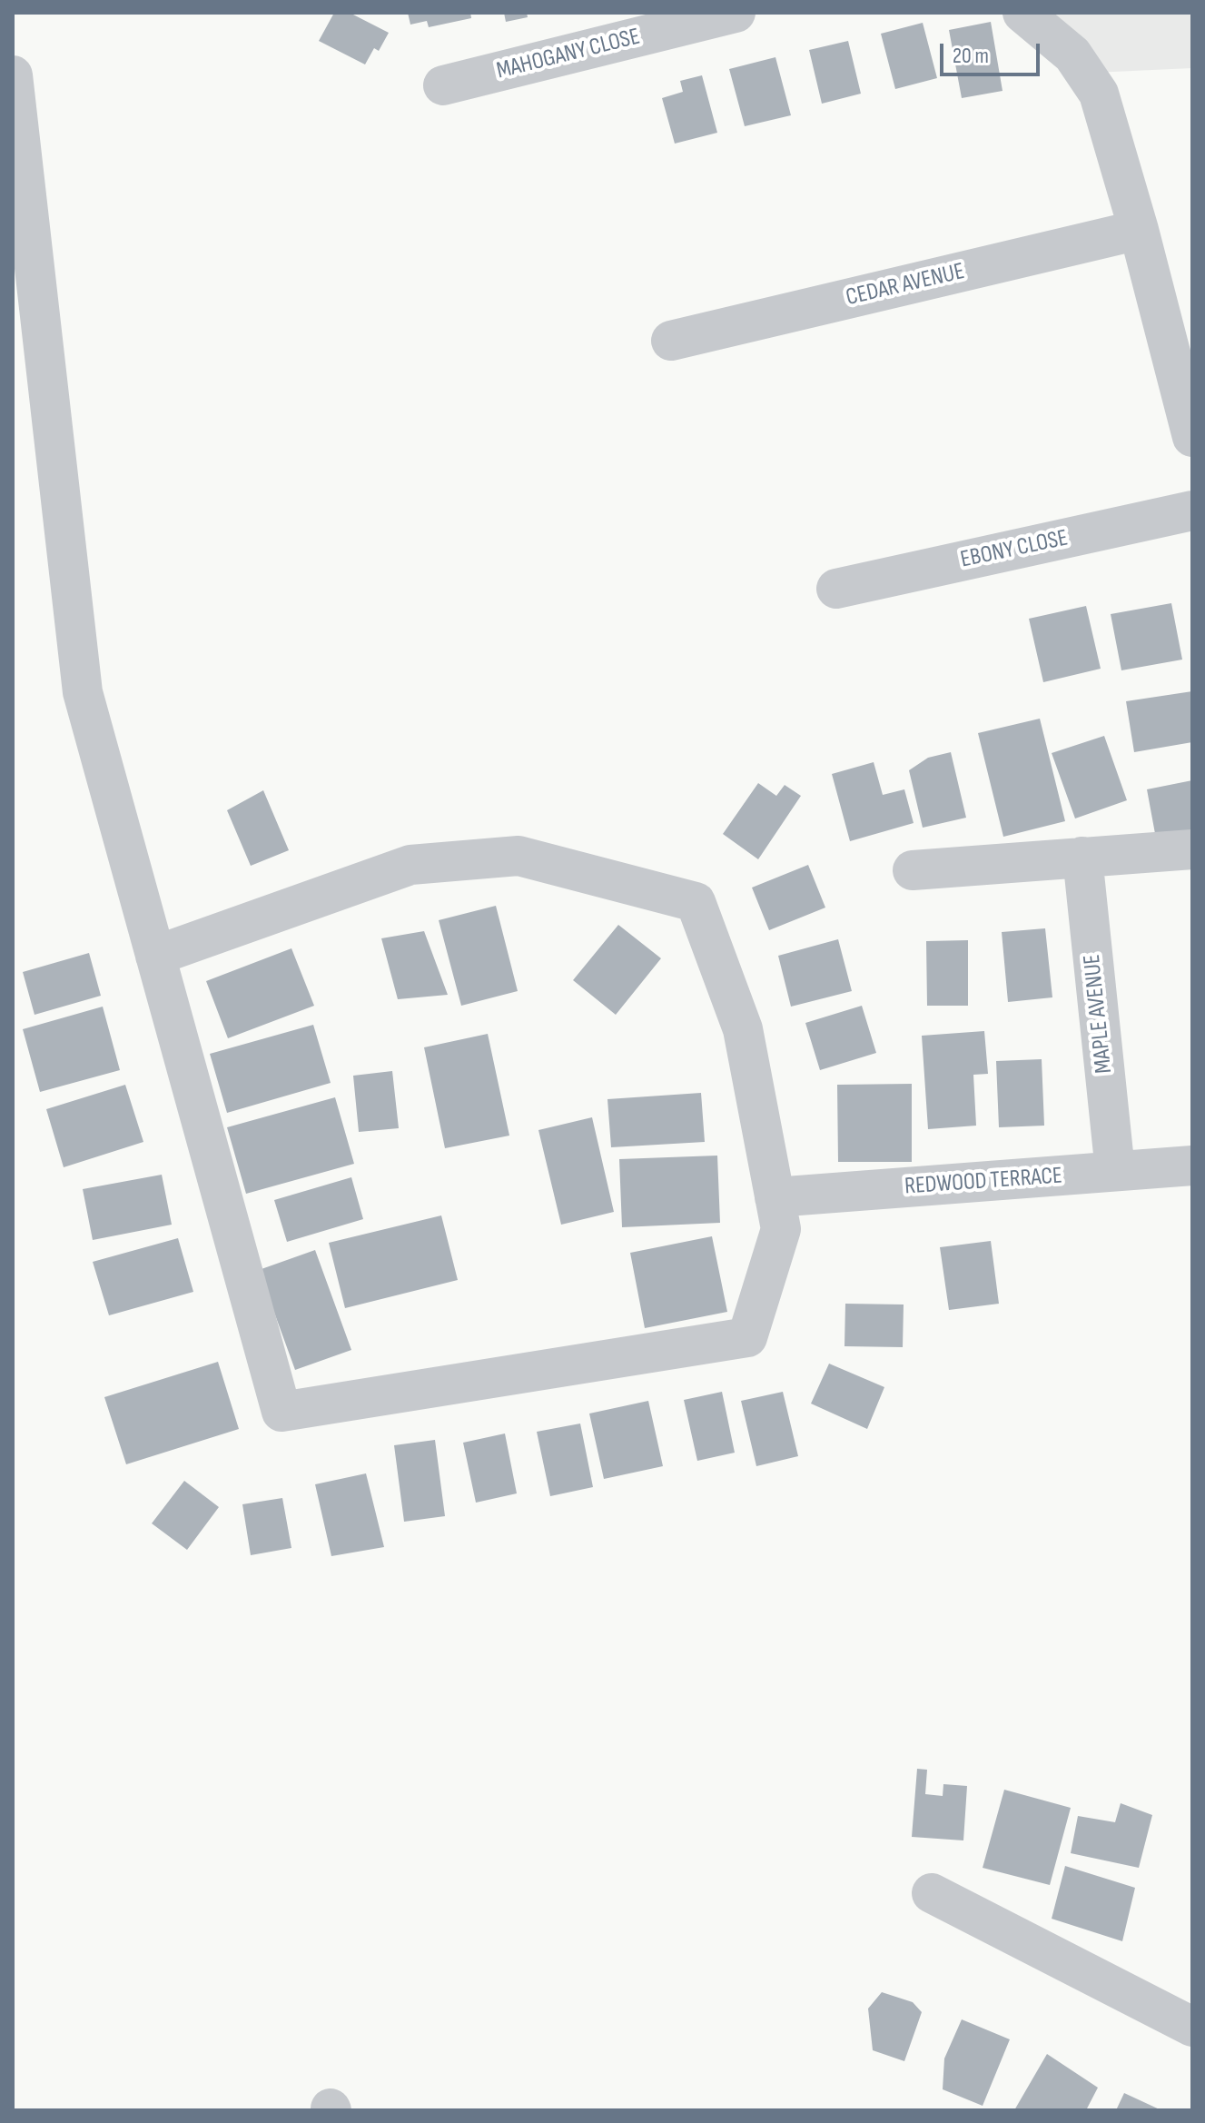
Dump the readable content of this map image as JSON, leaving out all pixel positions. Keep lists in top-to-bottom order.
{
  "streets": {
    "street": [
      "MAHOGANY CLOSE",
      "CEDAR AVENUE",
      "EBONY CLOSE",
      "MAPLE AVENUE",
      "REDWOOD TERRACE"
    ]
  },
  "crossings": [
    ["MAPLE AVENUE", "REDWOOD TERRACE"]
  ],
  "scale_bar": "20 m"
}
